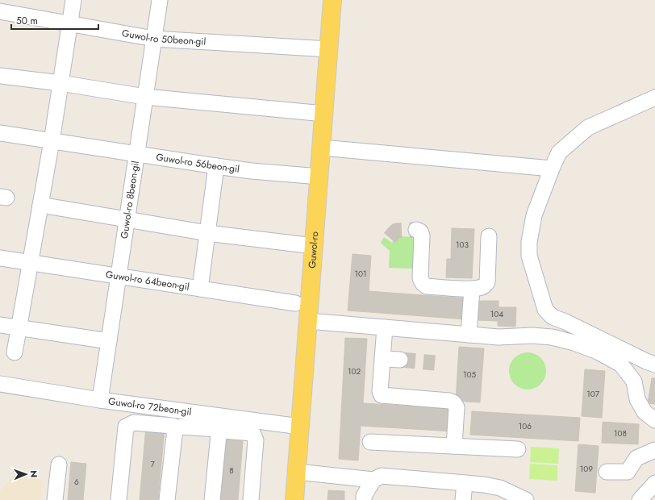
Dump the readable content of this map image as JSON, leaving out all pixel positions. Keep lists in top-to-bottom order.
{
  "streets": {
    "main road": ["Guwol-ro"],
    "street": [
      "Guwol-ro 50beon-gil",
      "Guwol-ro 56beon-gil",
      "Guwol-ro 8beon-gil",
      "Guwol-ro 64beon-gil",
      "Guwol-ro 72beon-gil"
    ]
  },
  "crossings": [
    ["Guwol-ro 50beon-gil", "Guwol-ro 8beon-gil"],
    ["Guwol-ro 50beon-gil", "Guwol-ro"],
    ["Guwol-ro 56beon-gil", "Guwol-ro 8beon-gil"],
    ["Guwol-ro 56beon-gil", "Guwol-ro"],
    ["Guwol-ro 8beon-gil", "Guwol-ro 64beon-gil"],
    ["Guwol-ro 8beon-gil", "Guwol-ro 72beon-gil"],
    ["Guwol-ro", "Guwol-ro 72beon-gil"]
  ],
  "house_numbers": [
    "103",
    "101",
    "104",
    "102",
    "105",
    "107",
    "106",
    "108",
    "7",
    "109",
    "8",
    "6"
  ],
  "scale_bar": "50 m",
  "north": "right"
}
